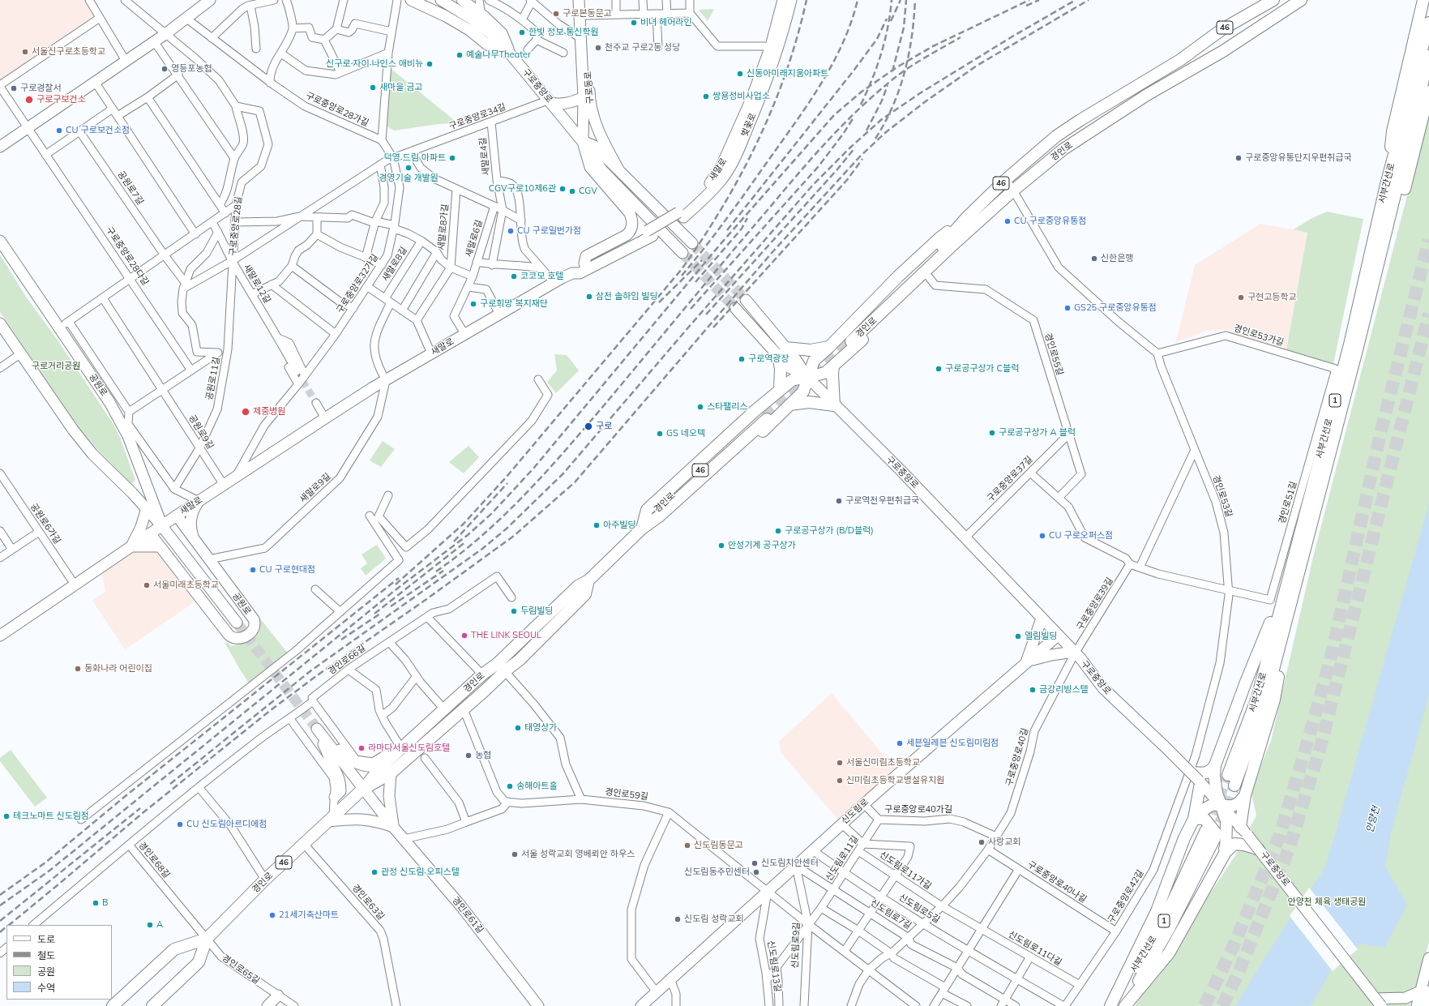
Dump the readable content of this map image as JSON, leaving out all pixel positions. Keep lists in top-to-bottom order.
{
  "streets": {
    "main road": [
      "46",
      "구로중앙로",
      "구로동로",
      "벚꽃로",
      "경인로",
      "새말로",
      "서부간선로",
      "공원로",
      "1",
      "신도림로",
      "경인로61길"
    ],
    "street": [
      "구로중앙로28가길",
      "구로중앙로34길",
      "새말로4길",
      "공원로7길",
      "구로중앙로28길",
      "새말로8가길",
      "새말로6길",
      "구로중앙로28다길",
      "새말로8길",
      "새말로12길",
      "구로중앙로32가길",
      "경인로53가길",
      "경인로55길",
      "공원로11길",
      "공원로9길",
      "구로중앙로37길",
      "새말로9길",
      "경인로53길",
      "경인로51길",
      "공원로6가길",
      "구로중앙로39길",
      "경인로66길",
      "구로중앙로40길",
      "경인로59길",
      "구로중앙로40가길",
      "신도림로11길",
      "경인로68길",
      "신도림로11가길",
      "구로중앙로40나길",
      "구로중앙로42길",
      "경인로63길",
      "신도림로5길",
      "신도림로7길",
      "신도림로9길",
      "신도림로11다길",
      "신도림로13길",
      "경인로65길"
    ]
  },
  "crossings": [
    ["구로중앙로", "구로동로"],
    ["구로중앙로", "구로중앙로34길"],
    ["구로중앙로", "구로중앙로37길"],
    ["구로중앙로", "구로중앙로39길"],
    ["구로중앙로", "구로중앙로40길"],
    ["구로중앙로", "신도림로"],
    ["구로중앙로28가길", "구로중앙로32가길"],
    ["구로중앙로34길", "새말로4길"],
    ["구로중앙로34길", "공원로7길"],
    ["구로중앙로34길", "구로중앙로28길"],
    ["구로중앙로34길", "새말로8가길"],
    ["구로중앙로34길", "새말로12길"],
    ["구로중앙로34길", "구로중앙로32가길"],
    ["구로중앙로34길", "공원로11길"],
    ["벚꽃로", "새말로"],
    ["경인로", "경인로53길"],
    ["경인로", "경인로68길"],
    ["경인로", "경인로63길"],
    ["경인로", "경인로61길"],
    ["경인로", "경인로65길"],
    ["새말로", "새말로6길"],
    ["새말로", "구로중앙로32가길"],
    ["새말로", "공원로"],
    ["새말로", "공원로9길"],
    ["새말로", "새말로9길"],
    ["새말로", "공원로6가길"],
    ["구로중앙로28길", "새말로12길"],
    ["구로중앙로28길", "공원로11길"],
    ["새말로8가길", "새말로8길"],
    ["새말로8가길", "구로중앙로32가길"],
    ["새말로12길", "구로중앙로32가길"],
    ["새말로12길", "공원로11길"],
    ["경인로53가길", "경인로53길"],
    ["경인로53가길", "경인로51길"],
    ["경인로55길", "구로중앙로37길"],
    ["공원로11길", "공원로"],
    ["공원로11길", "공원로9길"],
    ["공원로", "새말로9길"],
    ["경인로53길", "경인로51길"],
    ["경인로53길", "구로중앙로42길"],
    ["구로중앙로39길", "구로중앙로40길"],
    ["경인로66길", "경인로68길"],
    ["구로중앙로40길", "구로중앙로40가길"],
    ["구로중앙로40길", "구로중앙로40나길"],
    ["경인로59길", "신도림로"],
    ["경인로59길", "신도림로13길"],
    ["구로중앙로40가길", "신도림로"],
    ["구로중앙로40가길", "신도림로11길"],
    ["신도림로", "신도림로5길"],
    ["신도림로", "신도림로7길"],
    ["신도림로", "신도림로9길"],
    ["신도림로", "신도림로13길"],
    ["신도림로11길", "신도림로11가길"],
    ["신도림로11길", "신도림로5길"],
    ["신도림로11길", "신도림로7길"],
    ["신도림로11길", "신도림로9길"],
    ["신도림로11길", "신도림로13길"],
    ["경인로68길", "경인로65길"],
    ["신도림로11가길", "신도림로11다길"],
    ["구로중앙로40나길", "구로중앙로42길"],
    ["구로중앙로42길", "신도림로5길"],
    ["구로중앙로42길", "신도림로11다길"],
    ["신도림로7길", "신도림로9길"]
  ],
  "water": ["안양천"],
  "parks": ["구로거리공원", "안양천 체육 생태공원"],
  "places": [
    "구로본동문고",
    "비녀 헤어라인",
    "한빛 정보 통신학원",
    "천주교 구로2동 성당",
    "서울신구로초등학교",
    "예술나무Theater",
    "신구로 자이 나인스 애비뉴",
    "영등포농협",
    "신동아미래지움아파트",
    "새마을 금고",
    "구로경찰서",
    "쌍용정비사업소",
    "구로구보건소",
    "CU 구로보건소점",
    "덕영 드림 아파트",
    "구로중앙유통단지우편취급국",
    "경영기술 개발원",
    "CGV구로10제6관",
    "CGV",
    "CU 구로중앙유통점",
    "CU 구로일번가점",
    "신한은행",
    "코코모 호텔",
    "삼전 솔하임 빌딩",
    "구현고등학교",
    "구로희망 복지재단",
    "GS25 구로중앙유통점",
    "구로역광장",
    "구로공구상가 C블럭",
    "스타팰리스",
    "제중병원",
    "구로",
    "구로공구상가 A 블럭",
    "GS 네오텍",
    "구로역전우편취급국",
    "아주빌딩",
    "구로공구상가 (B/D블럭)",
    "CU 구로오퍼스점",
    "안성기계 공구상가",
    "CU 구로현대점",
    "서울미래초등학교",
    "두림빌딩",
    "THE LINK SEOUL",
    "엘림빌딩",
    "동화나라 어린이집",
    "금강리빙스텔",
    "태영상가",
    "세븐일레븐 신도림미림점",
    "라마다서울신도림호텔",
    "농협",
    "서울신미림초등학교",
    "신미림초등학교병설유치원",
    "송해아트홀",
    "테크노마트 신도림점",
    "CU 신도림아르디에점",
    "사랑교회",
    "신도림동문고",
    "서울 성락교회 영베뢰안 하우스",
    "신도림치안센터",
    "관정 신도림 오피스텔",
    "신도림동주민센터",
    "B",
    "21세기축산마트",
    "신도림 성락교회",
    "A"
  ],
  "legend": [
    "도로",
    "철도",
    "공원",
    "수역"
  ]
}
